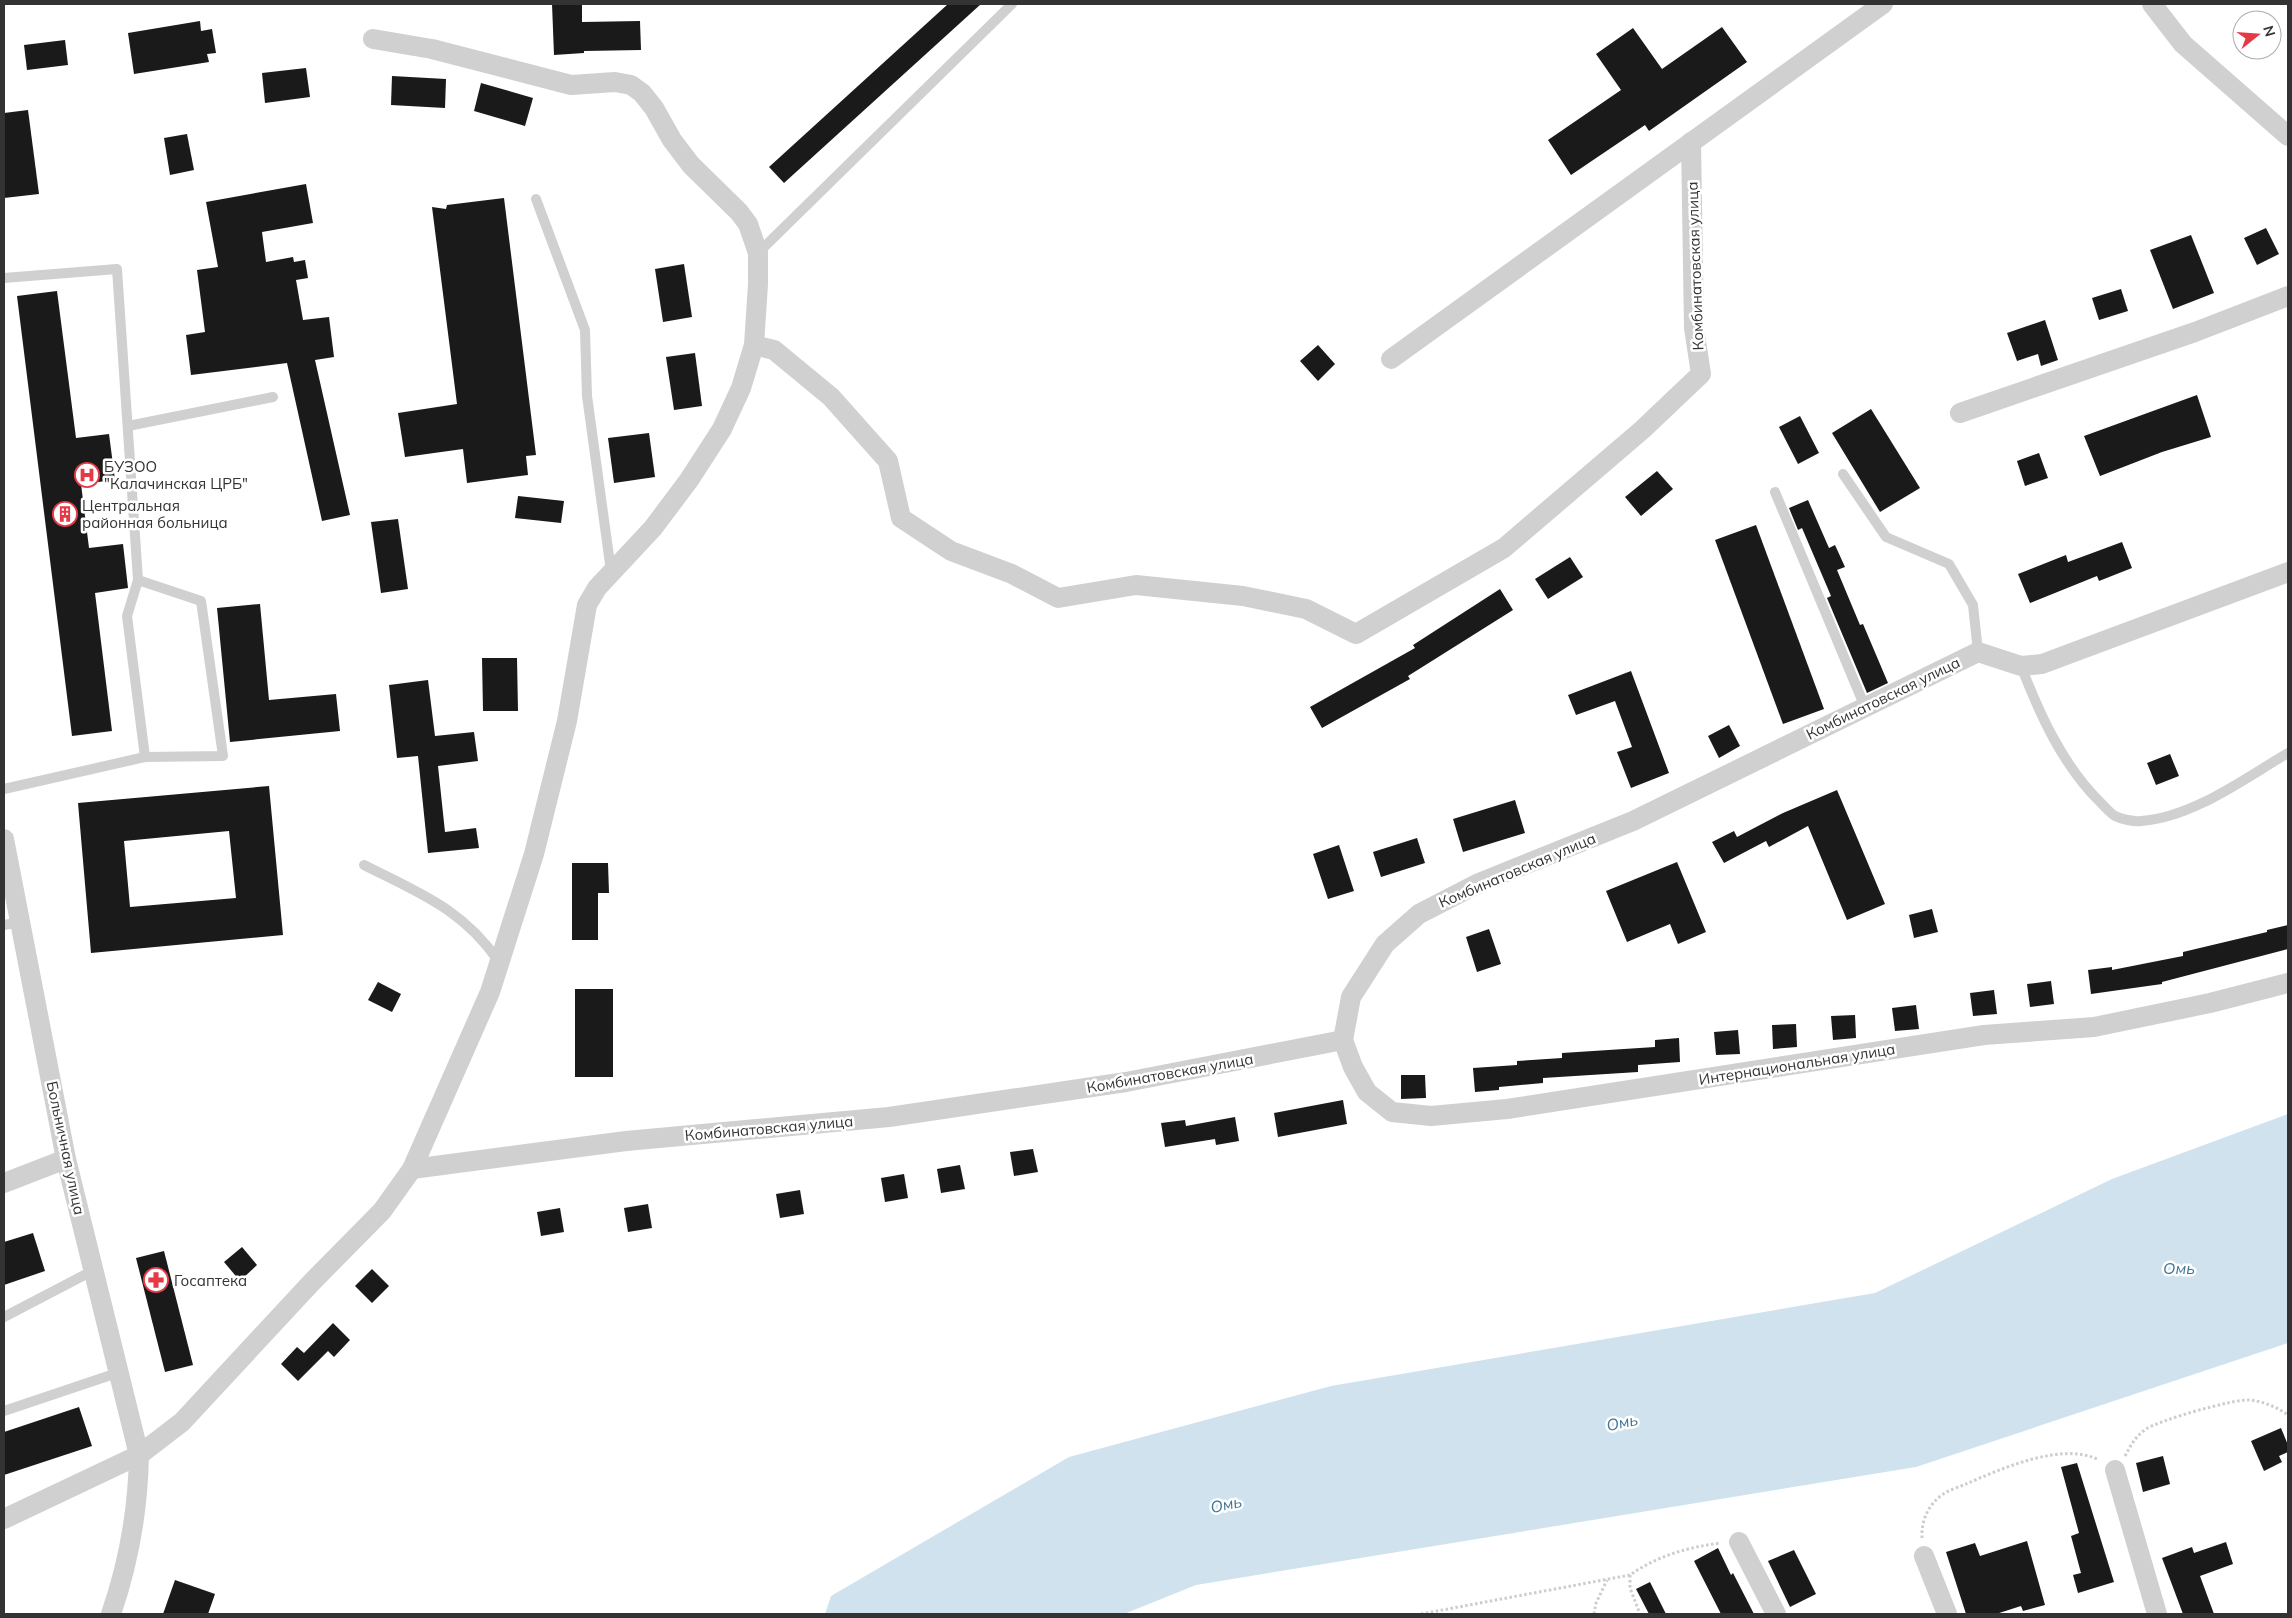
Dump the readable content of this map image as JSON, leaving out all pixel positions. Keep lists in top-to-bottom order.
{
  "streets": {
    "street": ["Комбинатовская улица", "Интернациональная улица", "Больничная улица"]
  },
  "crossings": [
    ["Комбинатовская улица", "Интернациональная улица"]
  ],
  "water": ["Омь"],
  "places": {
    "hospital": ["БУЗОО \"Калачинская ЦРБ\""],
    "building": ["Центральная районная больница"],
    "pharmacy": ["Госаптека"]
  },
  "north": "right"
}
